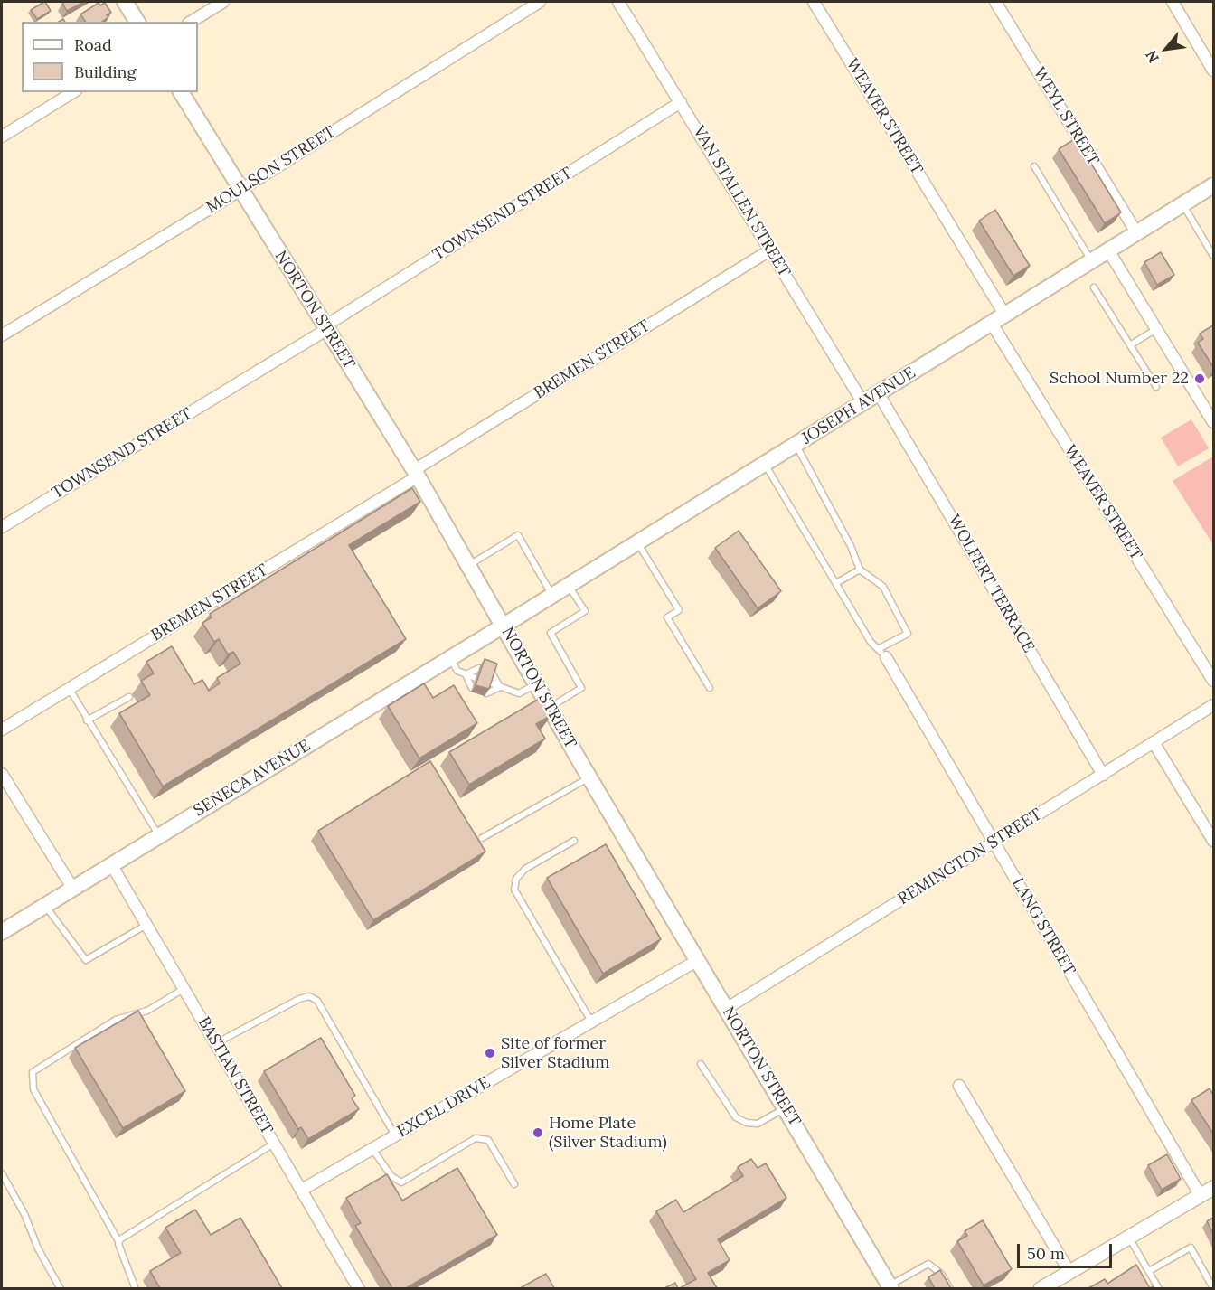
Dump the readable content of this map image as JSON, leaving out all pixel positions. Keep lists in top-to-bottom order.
{
  "streets": {
    "main road": ["NORTON STREET", "JOSEPH AVENUE", "SENECA AVENUE"],
    "street": [
      "WEAVER STREET",
      "WEYL STREET",
      "MOULSON STREET",
      "VAN STALLEN STREET",
      "TOWNSEND STREET",
      "BREMEN STREET",
      "WOLFERT TERRACE",
      "REMINGTON STREET",
      "LANG STREET",
      "BASTIAN STREET",
      "EXCEL DRIVE"
    ]
  },
  "crossings": [
    ["WEAVER STREET", "JOSEPH AVENUE"],
    ["WEYL STREET", "JOSEPH AVENUE"],
    ["MOULSON STREET", "NORTON STREET"],
    ["VAN STALLEN STREET", "TOWNSEND STREET"],
    ["VAN STALLEN STREET", "BREMEN STREET"],
    ["VAN STALLEN STREET", "JOSEPH AVENUE"],
    ["TOWNSEND STREET", "NORTON STREET"],
    ["NORTON STREET", "BREMEN STREET"],
    ["NORTON STREET", "JOSEPH AVENUE"],
    ["NORTON STREET", "SENECA AVENUE"],
    ["NORTON STREET", "REMINGTON STREET"],
    ["NORTON STREET", "EXCEL DRIVE"],
    ["JOSEPH AVENUE", "WOLFERT TERRACE"],
    ["JOSEPH AVENUE", "SENECA AVENUE"],
    ["WOLFERT TERRACE", "REMINGTON STREET"],
    ["SENECA AVENUE", "BASTIAN STREET"],
    ["REMINGTON STREET", "LANG STREET"],
    ["BASTIAN STREET", "EXCEL DRIVE"]
  ],
  "places": ["School Number 22", "Site of former Silver Stadium", "Home Plate (Silver Stadium)"],
  "legend": ["Road", "Building"],
  "scale_bar": "50 m",
  "north": "bottom left"
}
